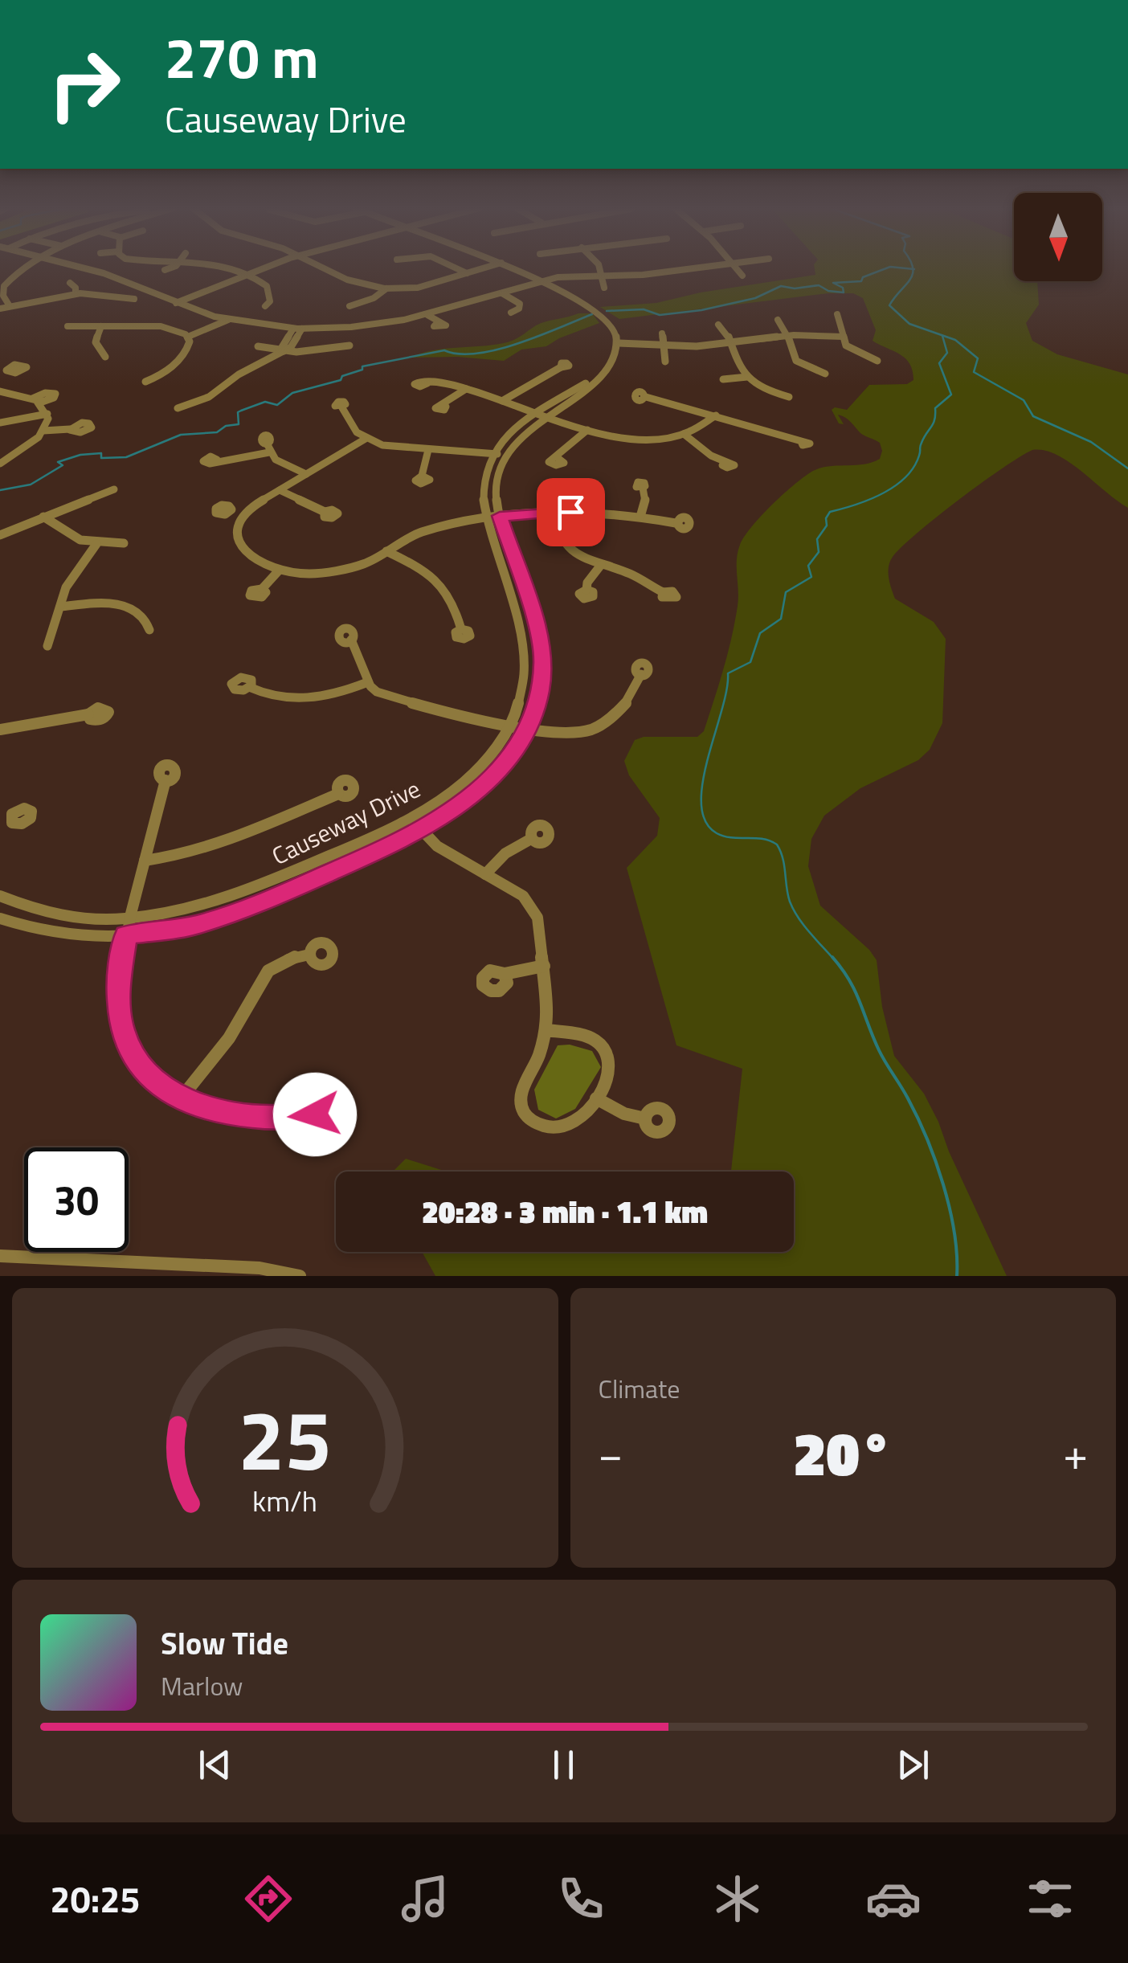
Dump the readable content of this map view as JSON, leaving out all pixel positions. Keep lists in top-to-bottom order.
{
  "streets": {
    "street": ["Causeway Drive"]
  },
  "north": "bottom",
  "page": {
    "turn": ["270 m", "Causeway Drive"],
    "limit": "30",
    "trip": "20:28 · 3 min · 1.1 km",
    "tile": "Climate",
    "heat": ["−", "20°", "+"],
    "song": ["Slow Tide", "Marlow"],
    "tabs": "20:25",
    "gauge": ["25", "km/h"]
  }
}
